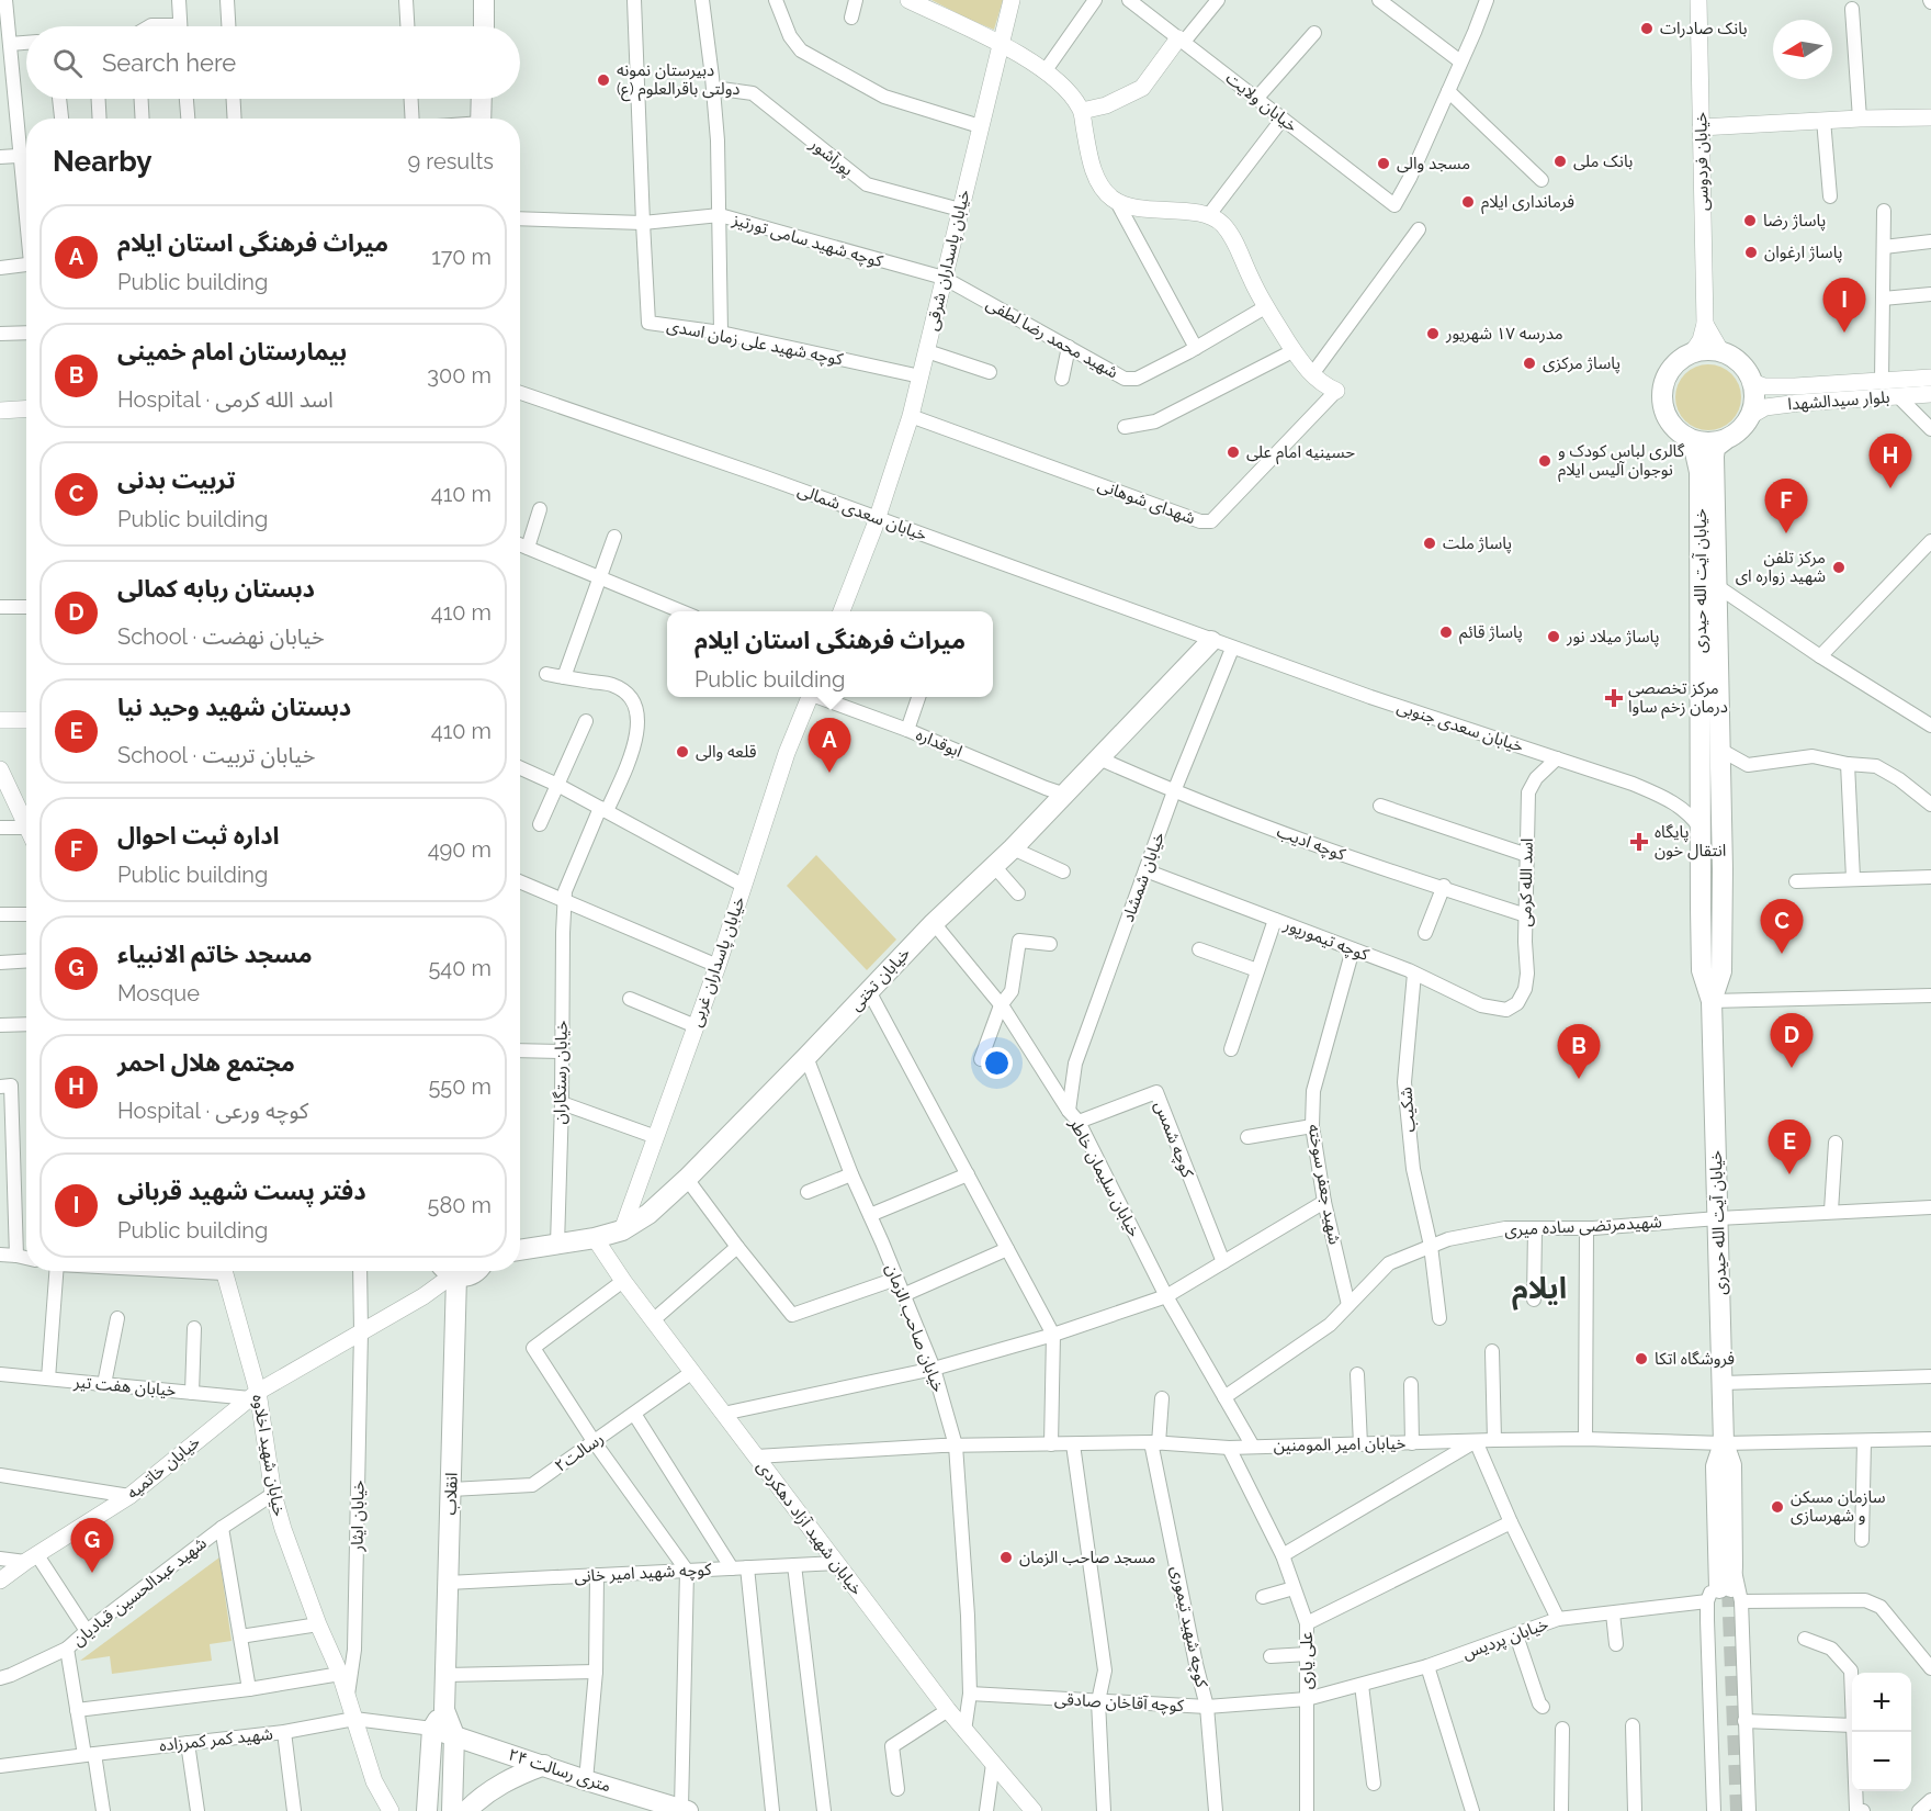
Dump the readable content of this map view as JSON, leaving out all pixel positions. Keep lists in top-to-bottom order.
{
  "streets": {
    "main road": [
      "خیابان آیت الله حیدری",
      "خیابان تختی",
      "انقلاب",
      "۲۴ متری رسالت"
    ],
    "street": [
      "خیابان ولایت",
      "پورآشور",
      "خیابان فردوسی",
      "کوچه شهید سامی تورتیز",
      "خیابان پاسداران شرقی",
      "شهید محمد رضا لطفی",
      "کوچه شهید علی زمان اسدی",
      "بلوار سیدالشهدا",
      "شهدای شوهانی",
      "خیابان سعدی شمالی",
      "خیابان سعدی جنوبی",
      "ابوقداره",
      "کوچه ادیب",
      "خیابان شمشاد",
      "اسد الله کرمی",
      "کوچه تیمورپور",
      "خیابان پاسداران غربی",
      "خیابان رستگاران",
      "شکیب",
      "کوچه شمس",
      "خیابان سلیمان خاطر",
      "شهید جعفر سوخته",
      "شهیدمرتضی ساده میری",
      "خیابان صاحب الزمان",
      "خیابان هفت تیر",
      "خیابان امیر المومنین",
      "رسالت۲",
      "خیابان شهید اخلاوه",
      "خیابان خاتمیه",
      "خیابان ایثار",
      "خیابان شهید آزاد دهکردی",
      "کوچه شهید امیر خانی",
      "شهید عبدالحسین قبادیان",
      "کوچه شهید تیموری",
      "خیابان پردیس",
      "علی یاری",
      "کوچه آقاخان صادقی",
      "شهید کمر کمرزاده"
    ]
  },
  "crossings": [
    ["پورآشور", "خیابان پاسداران شرقی"],
    ["خیابان فردوسی", "بلوار سیدالشهدا"],
    ["خیابان فردوسی", "خیابان آیت الله حیدری"],
    ["کوچه شهید سامی تورتیز", "خیابان پاسداران شرقی"],
    ["کوچه شهید سامی تورتیز", "شهید محمد رضا لطفی"],
    ["کوچه شهید سامی تورتیز", "کوچه شهید علی زمان اسدی"],
    ["خیابان پاسداران شرقی", "شهید محمد رضا لطفی"],
    ["خیابان پاسداران شرقی", "کوچه شهید علی زمان اسدی"],
    ["خیابان پاسداران شرقی", "شهدای شوهانی"],
    ["خیابان پاسداران شرقی", "خیابان سعدی شمالی"],
    ["بلوار سیدالشهدا", "خیابان آیت الله حیدری"],
    ["خیابان سعدی شمالی", "خیابان سعدی جنوبی"],
    ["خیابان سعدی شمالی", "خیابان تختی"],
    ["خیابان آیت الله حیدری", "خیابان سعدی جنوبی"],
    ["خیابان آیت الله حیدری", "شهیدمرتضی ساده میری"],
    ["خیابان آیت الله حیدری", "خیابان امیر المومنین"],
    ["خیابان آیت الله حیدری", "خیابان پردیس"],
    ["خیابان سعدی جنوبی", "خیابان شمشاد"],
    ["خیابان سعدی جنوبی", "اسد الله کرمی"],
    ["خیابان سعدی جنوبی", "خیابان تختی"],
    ["ابوقداره", "خیابان تختی"],
    ["کوچه ادیب", "خیابان شمشاد"],
    ["کوچه ادیب", "اسد الله کرمی"],
    ["کوچه ادیب", "خیابان تختی"],
    ["خیابان شمشاد", "کوچه تیمورپور"],
    ["خیابان شمشاد", "خیابان سلیمان خاطر"],
    ["اسد الله کرمی", "کوچه تیمورپور"],
    ["کوچه تیمورپور", "شکیب"],
    ["کوچه تیمورپور", "شهید جعفر سوخته"],
    ["خیابان پاسداران غربی", "خیابان تختی"],
    ["خیابان تختی", "خیابان رستگاران"],
    ["خیابان تختی", "خیابان سلیمان خاطر"],
    ["خیابان تختی", "خیابان صاحب الزمان"],
    ["خیابان تختی", "خیابان شهید آزاد دهکردی"],
    ["شکیب", "شهیدمرتضی ساده میری"],
    ["کوچه شمس", "خیابان سلیمان خاطر"],
    ["خیابان سلیمان خاطر", "شهیدمرتضی ساده میری"],
    ["خیابان سلیمان خاطر", "خیابان امیر المومنین"],
    ["شهید جعفر سوخته", "شهیدمرتضی ساده میری"],
    ["خیابان صاحب الزمان", "خیابان امیر المومنین"],
    ["خیابان صاحب الزمان", "خیابان شهید آزاد دهکردی"],
    ["خیابان صاحب الزمان", "کوچه آقاخان صادقی"],
    ["خیابان هفت تیر", "خیابان شهید اخلاوه"],
    ["خیابان هفت تیر", "خیابان خاتمیه"],
    ["خیابان امیر المومنین", "خیابان شهید آزاد دهکردی"],
    ["خیابان امیر المومنین", "کوچه شهید تیموری"],
    ["خیابان امیر المومنین", "علی یاری"],
    ["رسالت۲", "انقلاب"],
    ["رسالت۲", "خیابان شهید آزاد دهکردی"],
    ["خیابان شهید اخلاوه", "خیابان خاتمیه"],
    ["خیابان شهید اخلاوه", "خیابان ایثار"],
    ["خیابان شهید اخلاوه", "شهید عبدالحسین قبادیان"],
    ["خیابان شهید اخلاوه", "شهید کمر کمرزاده"],
    ["انقلاب", "کوچه شهید امیر خانی"],
    ["انقلاب", "۲۴ متری رسالت"],
    ["خیابان شهید آزاد دهکردی", "کوچه شهید امیر خانی"],
    ["کوچه شهید تیموری", "کوچه آقاخان صادقی"],
    ["خیابان پردیس", "علی یاری"],
    ["خیابان پردیس", "کوچه آقاخان صادقی"],
    ["علی یاری", "کوچه آقاخان صادقی"],
    ["شهید کمر کمرزاده", "۲۴ متری رسالت"]
  ],
  "districts": ["ایلام"],
  "places": {
    "other": [
      "بانک صادرات",
      "دبیرستان نمونه دولتی باقرالعلوم (ع)",
      "بانک ملی",
      "مسجد والی",
      "فرمانداری ایلام",
      "پاساژ رضا",
      "پاساژ ارغوان",
      "مدرسه ۱۷ شهریور",
      "پاساژ مرکزی",
      "حسینیه امام علی",
      "گالری لباس کودک و نوجوان آلیس ایلام",
      "پاساژ ملت",
      "مرکز تلفن شهید زواره ای",
      "پاساژ قائم",
      "پاساژ میلاد نور",
      "قلعه والی",
      "فروشگاه اتکا",
      "سازمان مسکن و شهرسازی",
      "مسجد صاحب الزمان"
    ],
    "health": ["مرکز تخصصی درمان زخم ساوا", "پایگاه انتقال خون"]
  },
  "north": "left",
  "page": {
    "search": "Search here",
    "heading": ["Nearby", "9 results"],
    "list": [
      {
        "mark": "A",
        "name": "میراث فرهنگی استان ایلام",
        "note": "Public building",
        "value": "170 m"
      },
      {
        "mark": "B",
        "name": "بیمارستان امام خمینی",
        "note": "Hospital · اسد الله کرمی",
        "value": "300 m"
      },
      {
        "mark": "C",
        "name": "تربیت بدنی",
        "note": "Public building",
        "value": "410 m"
      },
      {
        "mark": "D",
        "name": "دبستان ربابه کمالی",
        "note": "School · خیابان نهضت",
        "value": "410 m"
      },
      {
        "mark": "E",
        "name": "دبستان شهید وحید نیا",
        "note": "School · خیابان تربیت",
        "value": "410 m"
      },
      {
        "mark": "F",
        "name": "اداره ثبت احوال",
        "note": "Public building",
        "value": "490 m"
      },
      {
        "mark": "G",
        "name": "مسجد خاتم الانبیاء",
        "note": "Mosque",
        "value": "540 m"
      },
      {
        "mark": "H",
        "name": "مجتمع هلال احمر",
        "note": "Hospital · کوچه ورعی",
        "value": "550 m"
      },
      {
        "mark": "I",
        "name": "دفتر پست شهید قربانی",
        "note": "Public building",
        "value": "580 m"
      }
    ],
    "pins": [
      "I",
      "H",
      "F",
      "A",
      "C",
      "D",
      "B",
      "E",
      "G"
    ],
    "popup": ["میراث فرهنگی استان ایلام", "Public building"],
    "map_buttons": ["+", "−"]
  }
}
